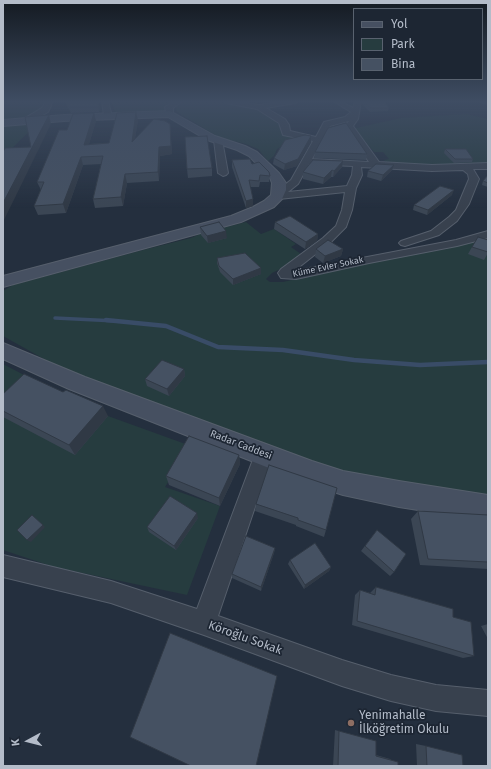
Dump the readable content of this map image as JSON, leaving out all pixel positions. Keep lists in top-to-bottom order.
{
  "streets": {
    "street": ["Küme Evler Sokak", "Radar Caddesi", "Köroğlu Sokak"]
  },
  "places": ["Yenimahalle İlköğretim Okulu"],
  "legend": ["Yol", "Park", "Bina"],
  "north": "left"
}
